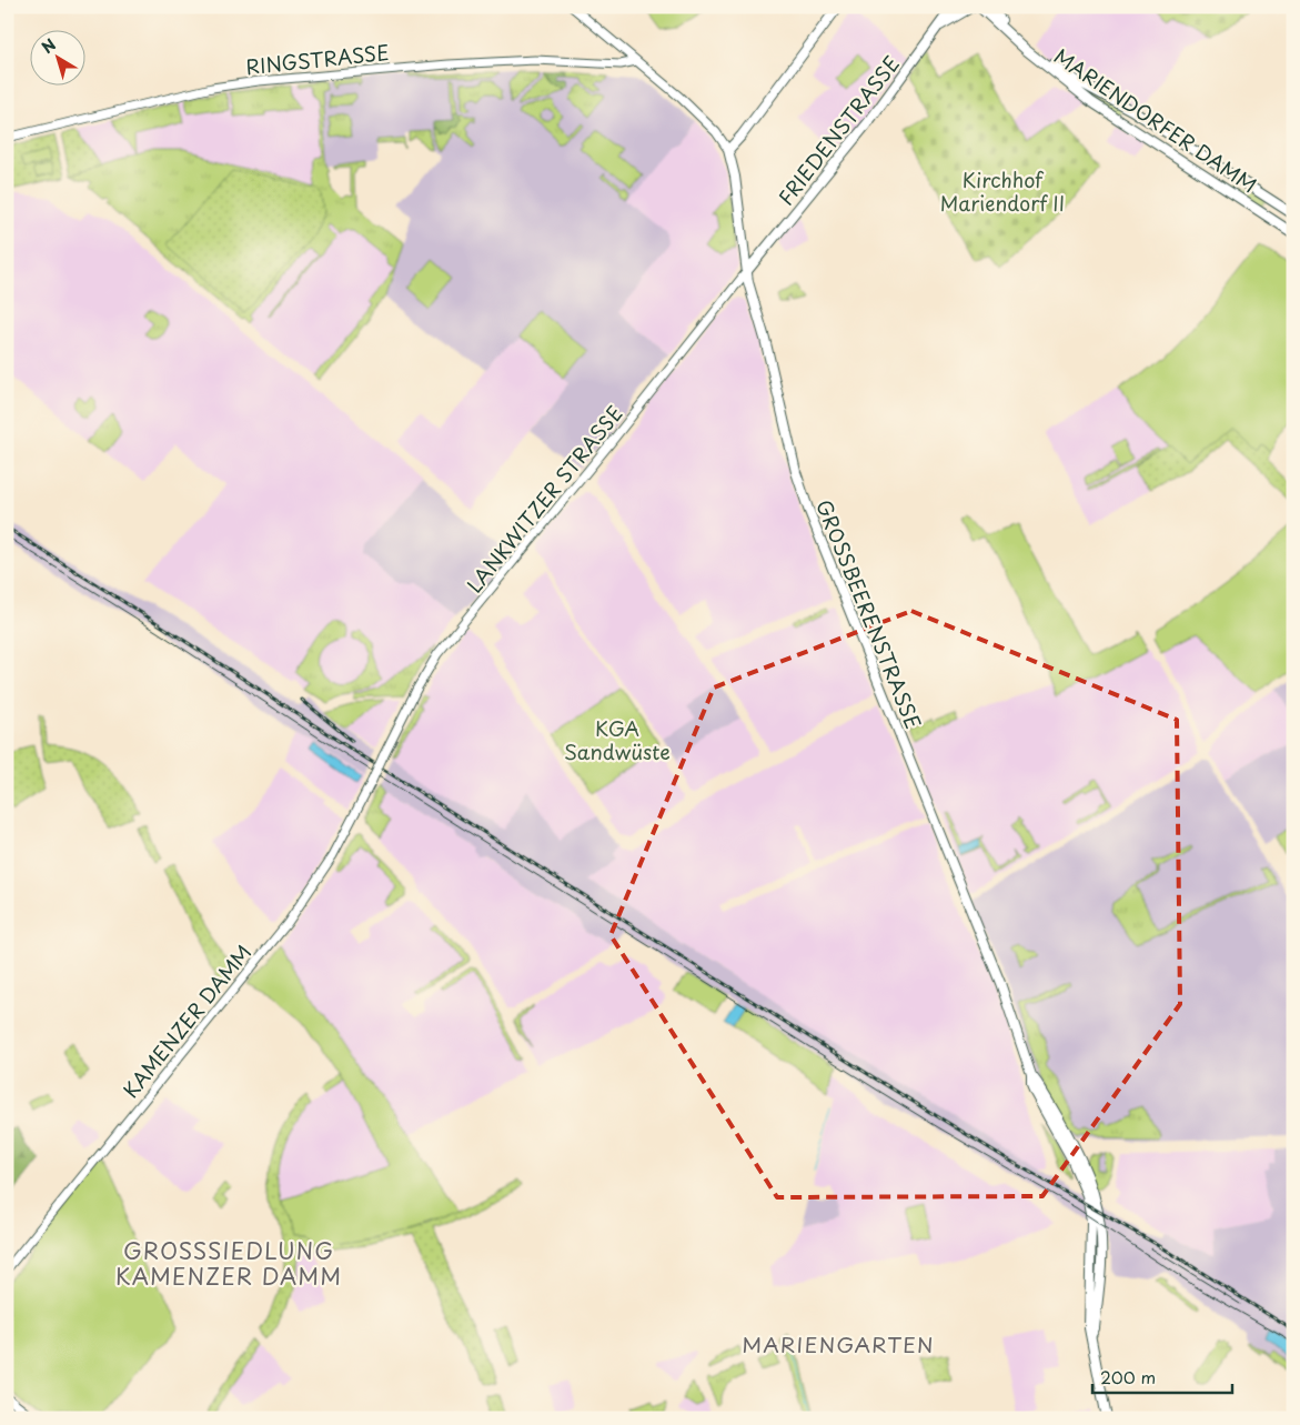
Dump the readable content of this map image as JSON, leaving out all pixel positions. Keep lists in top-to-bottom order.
{
  "streets": {
    "main road": [
      "RINGSTRASSE",
      "MARIENDORFER DAMM",
      "FRIEDENSTRASSE",
      "LANKWITZER STRASSE",
      "GROSSBEERENSTRASSE",
      "KAMENZER DAMM"
    ]
  },
  "crossings": [
    ["FRIEDENSTRASSE", "LANKWITZER STRASSE"],
    ["FRIEDENSTRASSE", "GROSSBEERENSTRASSE"],
    ["LANKWITZER STRASSE", "GROSSBEERENSTRASSE"],
    ["LANKWITZER STRASSE", "KAMENZER DAMM"]
  ],
  "districts": ["GROSSSIEDLUNG KAMENZER DAMM", "MARIENGARTEN"],
  "parks": ["Kirchhof Mariendorf II", "KGA Sandwüste"],
  "scale_bar": "200 m",
  "north": "top left"
}
